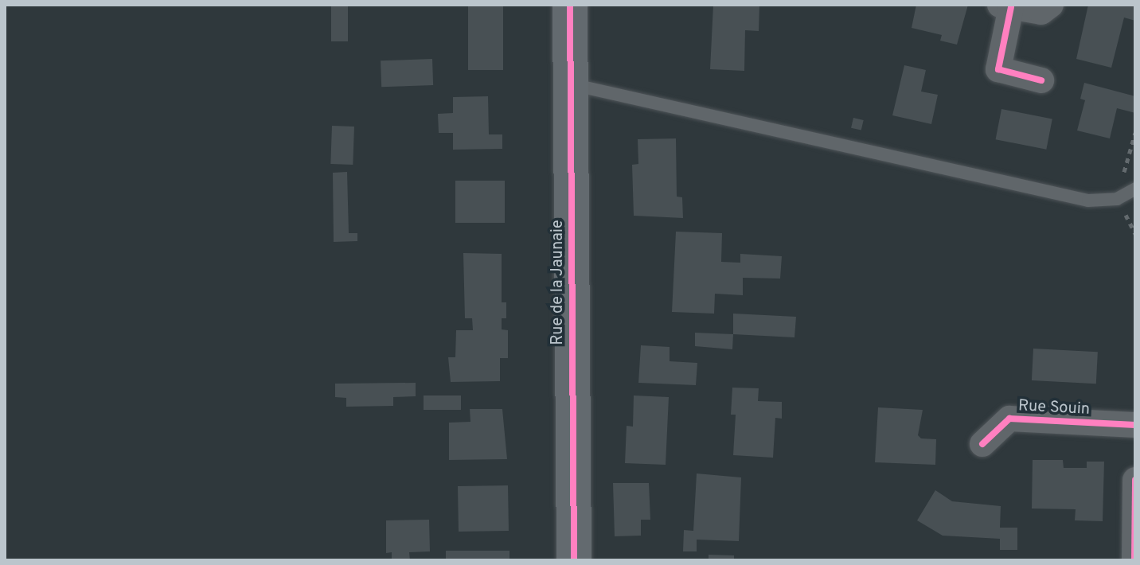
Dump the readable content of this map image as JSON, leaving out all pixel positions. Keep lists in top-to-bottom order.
{
  "streets": {
    "main road": ["Rue de la Jaunaie"],
    "street": ["Rue Souin"]
  }
}
